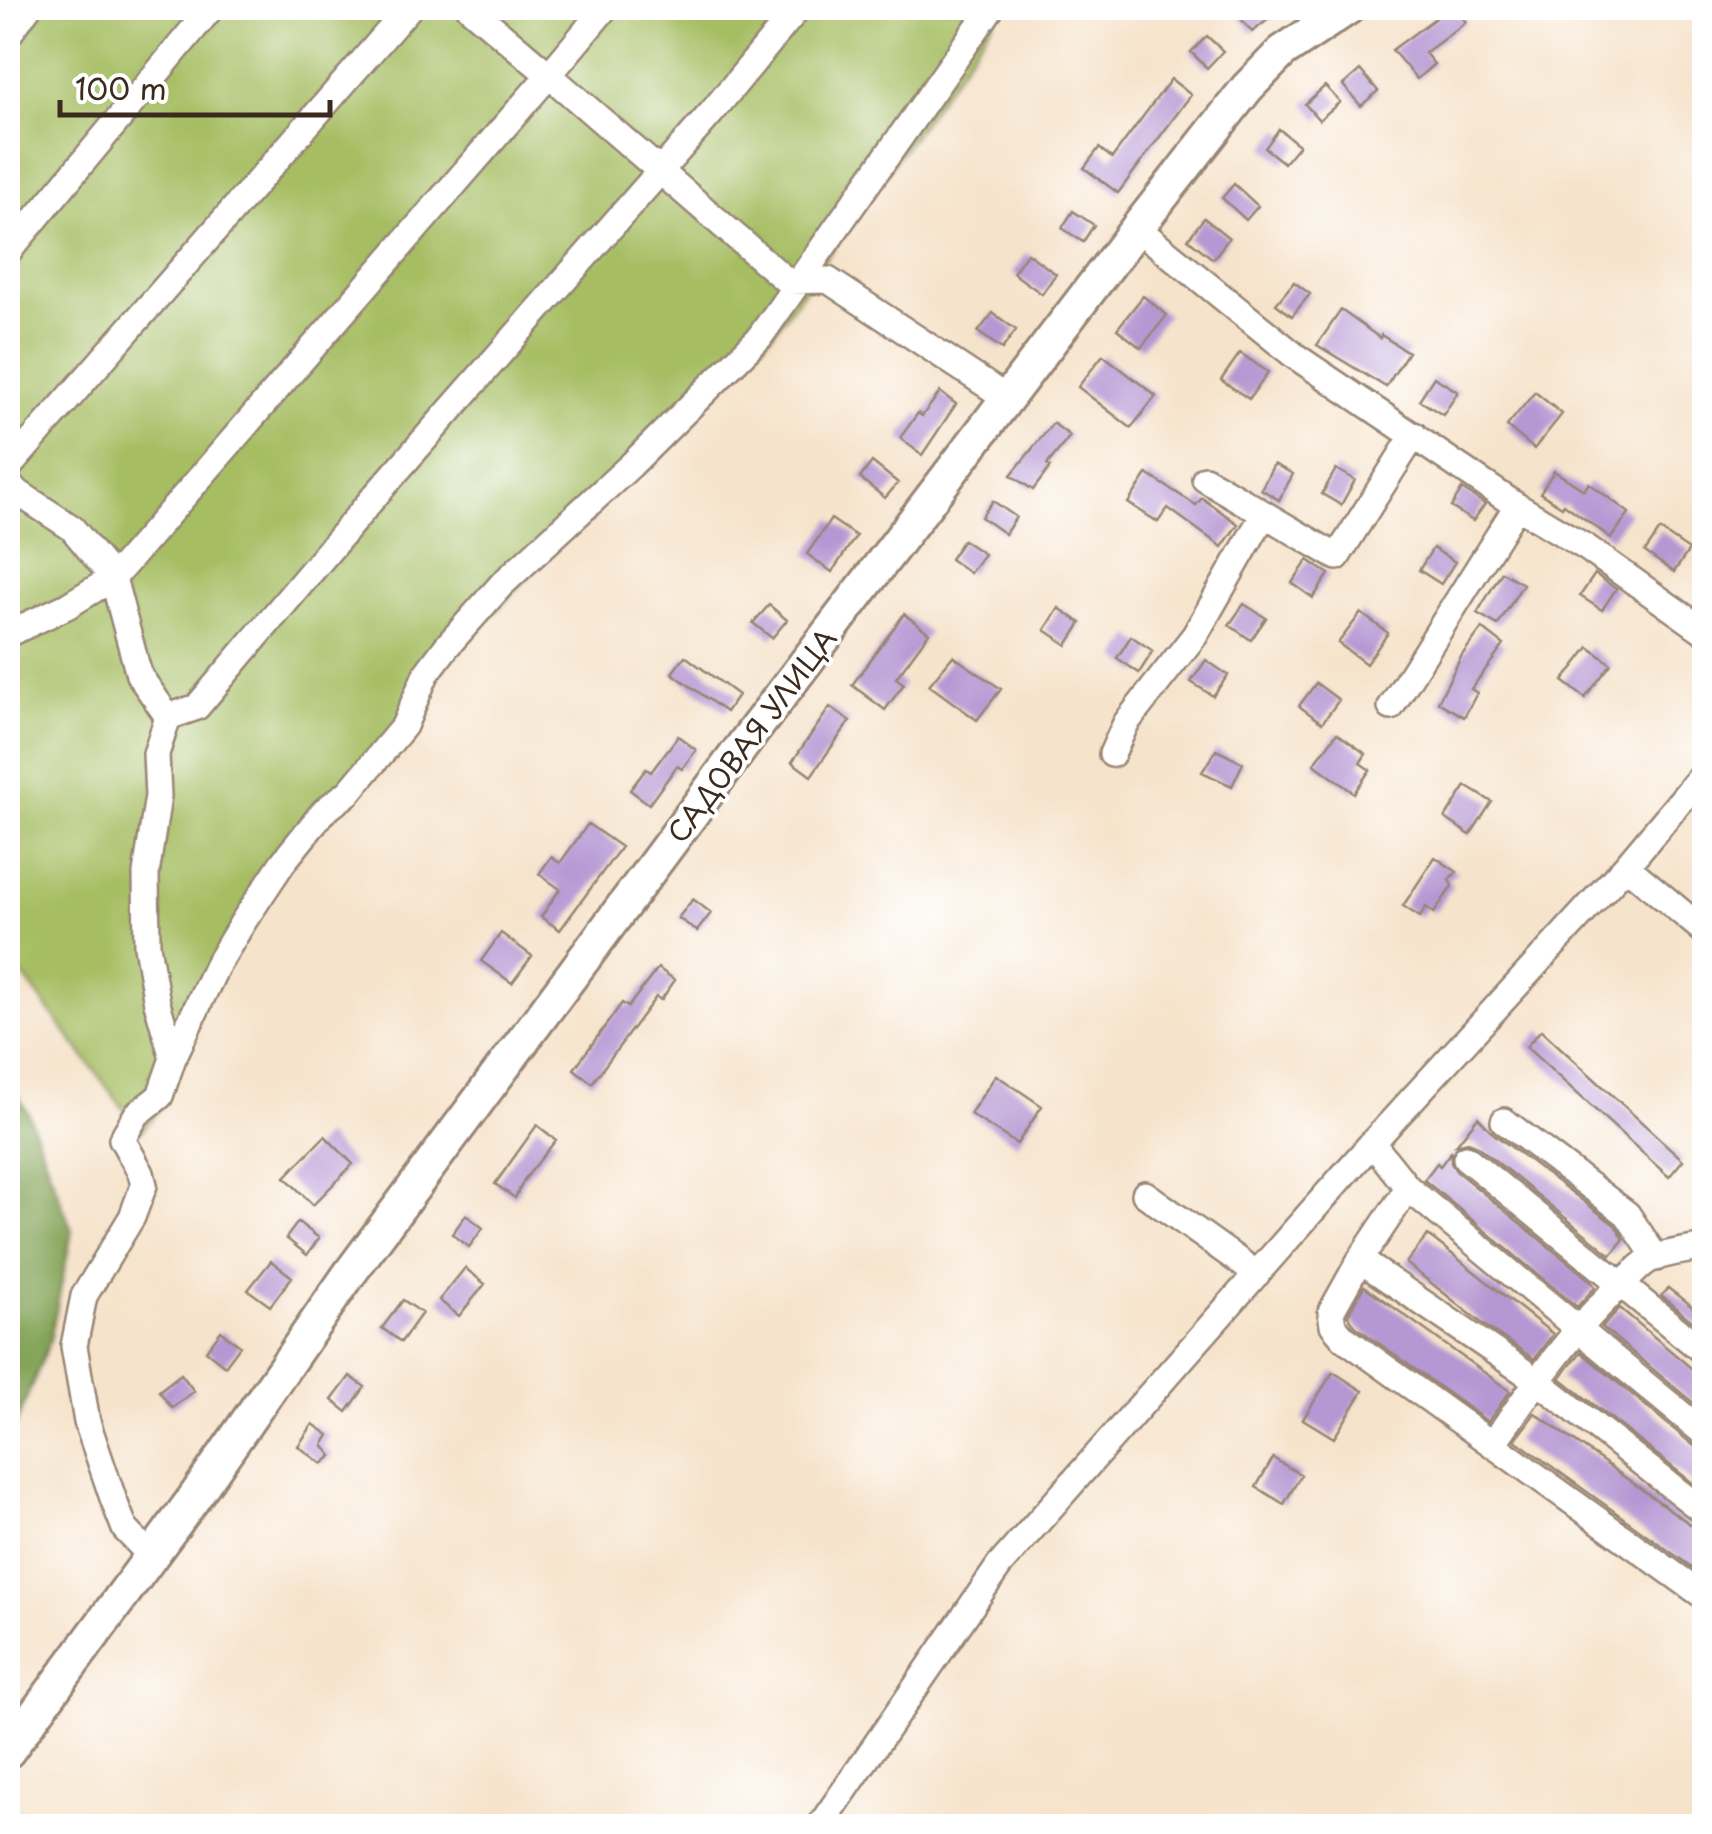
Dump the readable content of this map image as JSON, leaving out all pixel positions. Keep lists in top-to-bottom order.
{
  "streets": {
    "main road": ["САДОВАЯ УЛИЦА"]
  },
  "scale_bar": "100 m"
}
